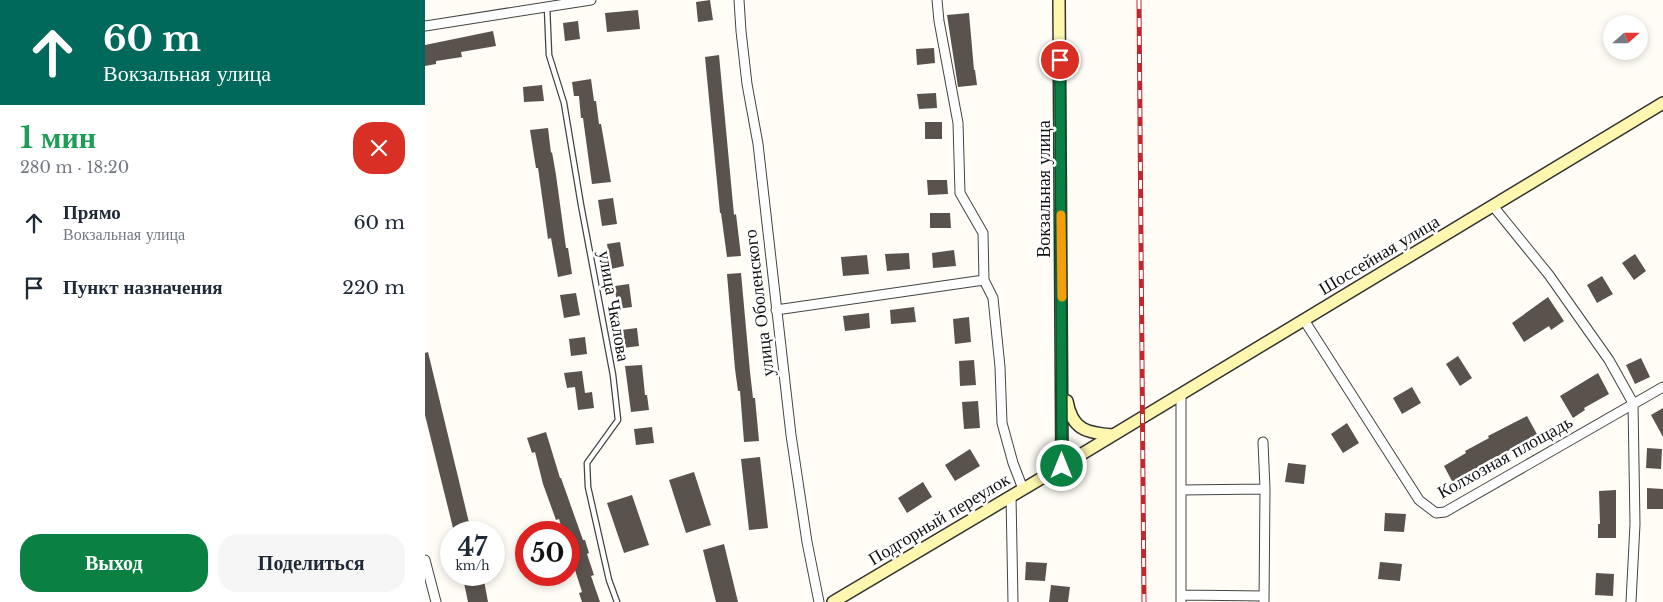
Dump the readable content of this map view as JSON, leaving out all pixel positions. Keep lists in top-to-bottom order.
{
  "streets": {
    "main road": ["Вокзальная улица", "Шоссейная улица", "Подгорный переулок"],
    "street": ["улица Оболенского", "Колхозная площадь"],
    "lane": ["улица Чкалова"]
  },
  "crossings": [
    ["Шоссейная улица", "Колхозная площадь"],
    ["Шоссейная улица", "Подгорный переулок"]
  ],
  "north": "right",
  "page": {
    "turn": ["60 m", "Вокзальная улица"],
    "heading": ["1 мин", "280 m · 18:20"],
    "list": [
      {
        "name": "Прямо",
        "note": "Вокзальная улица",
        "value": "60 m"
      },
      {
        "name": "Пункт назначения",
        "value": "220 m"
      }
    ],
    "speed": "47 km/h",
    "limit": "50",
    "buttons": ["Выход", "Поделиться"]
  }
}
